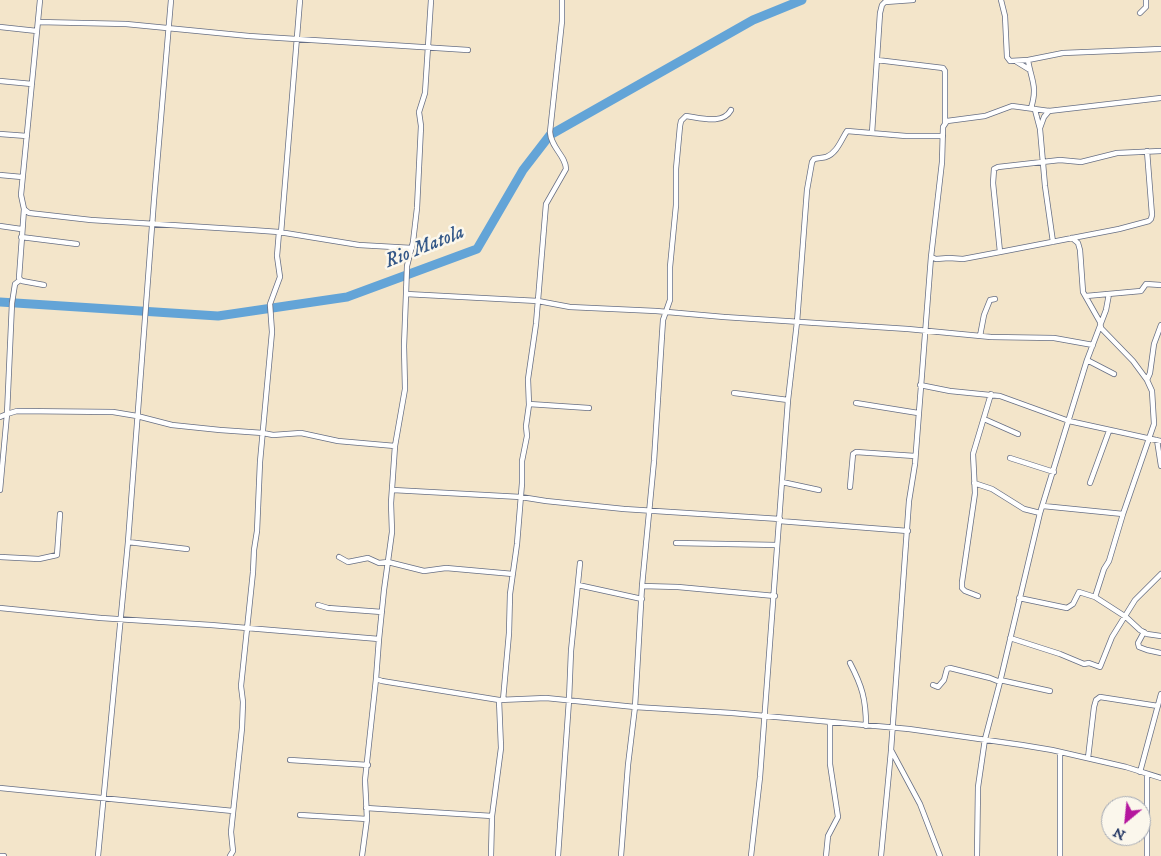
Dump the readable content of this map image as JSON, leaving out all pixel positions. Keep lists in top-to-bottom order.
{
  "water": ["Rio Matola"],
  "north": "bottom left"
}
